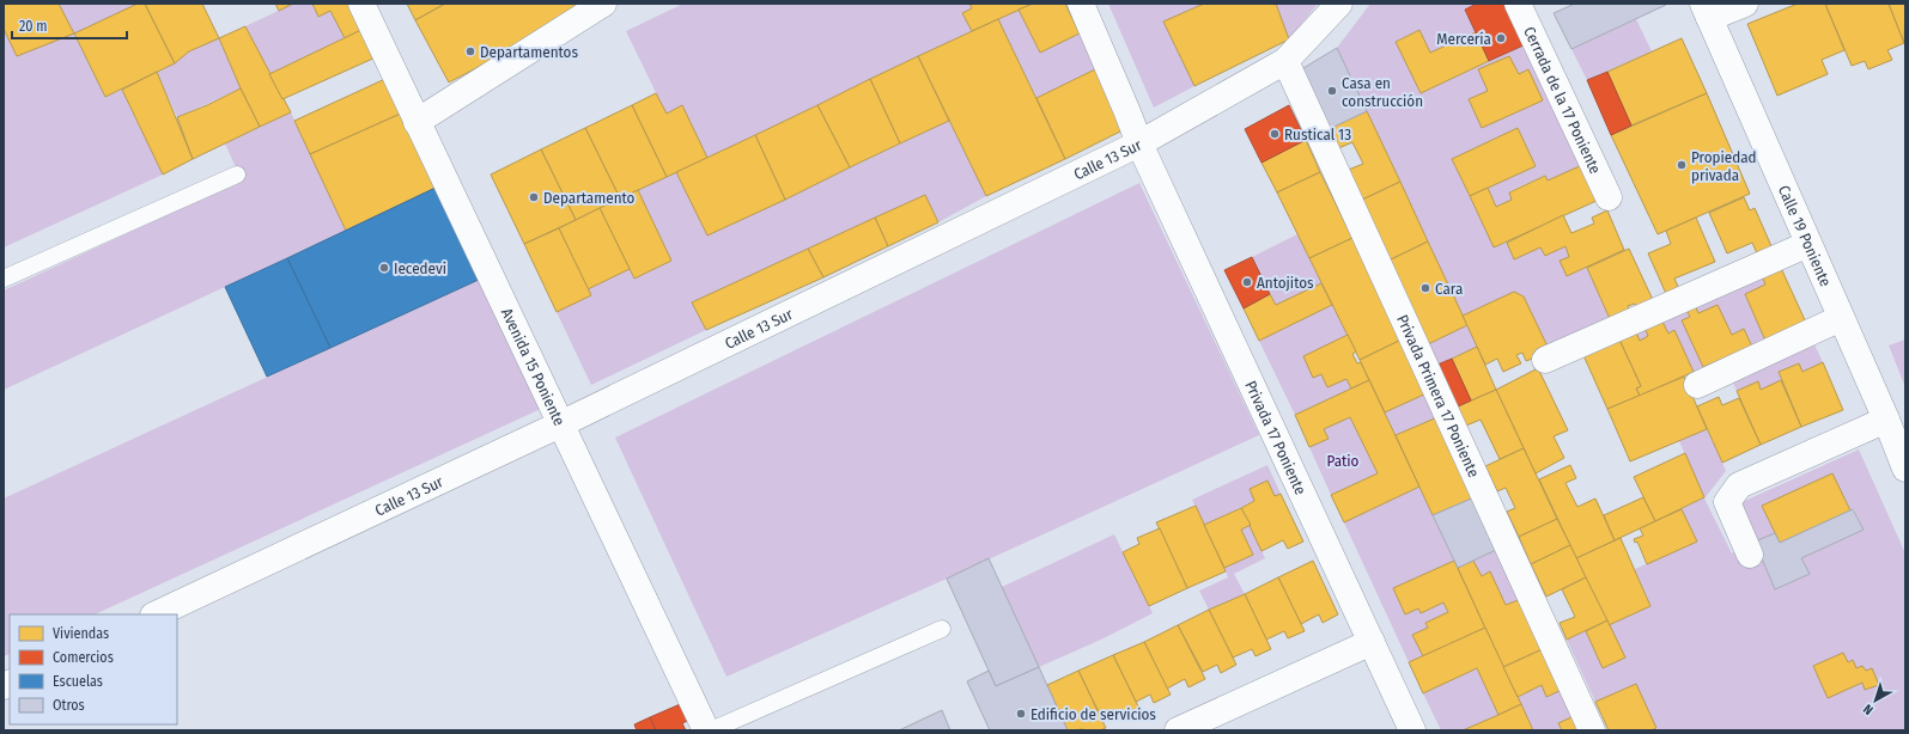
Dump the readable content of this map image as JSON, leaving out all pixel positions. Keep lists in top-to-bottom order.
{
  "streets": {
    "street": [
      "Cerrada de la 17 Poniente",
      "Calle 13 Sur",
      "Calle 19 Poniente",
      "Avenida 15 Poniente",
      "Privada Primera 17 Poniente",
      "Privada 17 Poniente"
    ]
  },
  "crossings": [
    ["Calle 13 Sur", "Avenida 15 Poniente"],
    ["Calle 13 Sur", "Privada Primera 17 Poniente"],
    ["Calle 13 Sur", "Privada 17 Poniente"]
  ],
  "parks": ["Patio"],
  "places": [
    "Mercería",
    "Departamentos",
    "Casa en construcción",
    "Rustical 13",
    "Propiedad privada",
    "Departamento",
    "Iecedevi",
    "Antojitos",
    "Cara",
    "Edificio de servicios"
  ],
  "legend": [
    "Viviendas",
    "Comercios",
    "Escuelas",
    "Otros"
  ],
  "scale_bar": "20 m",
  "north": "bottom left"
}
